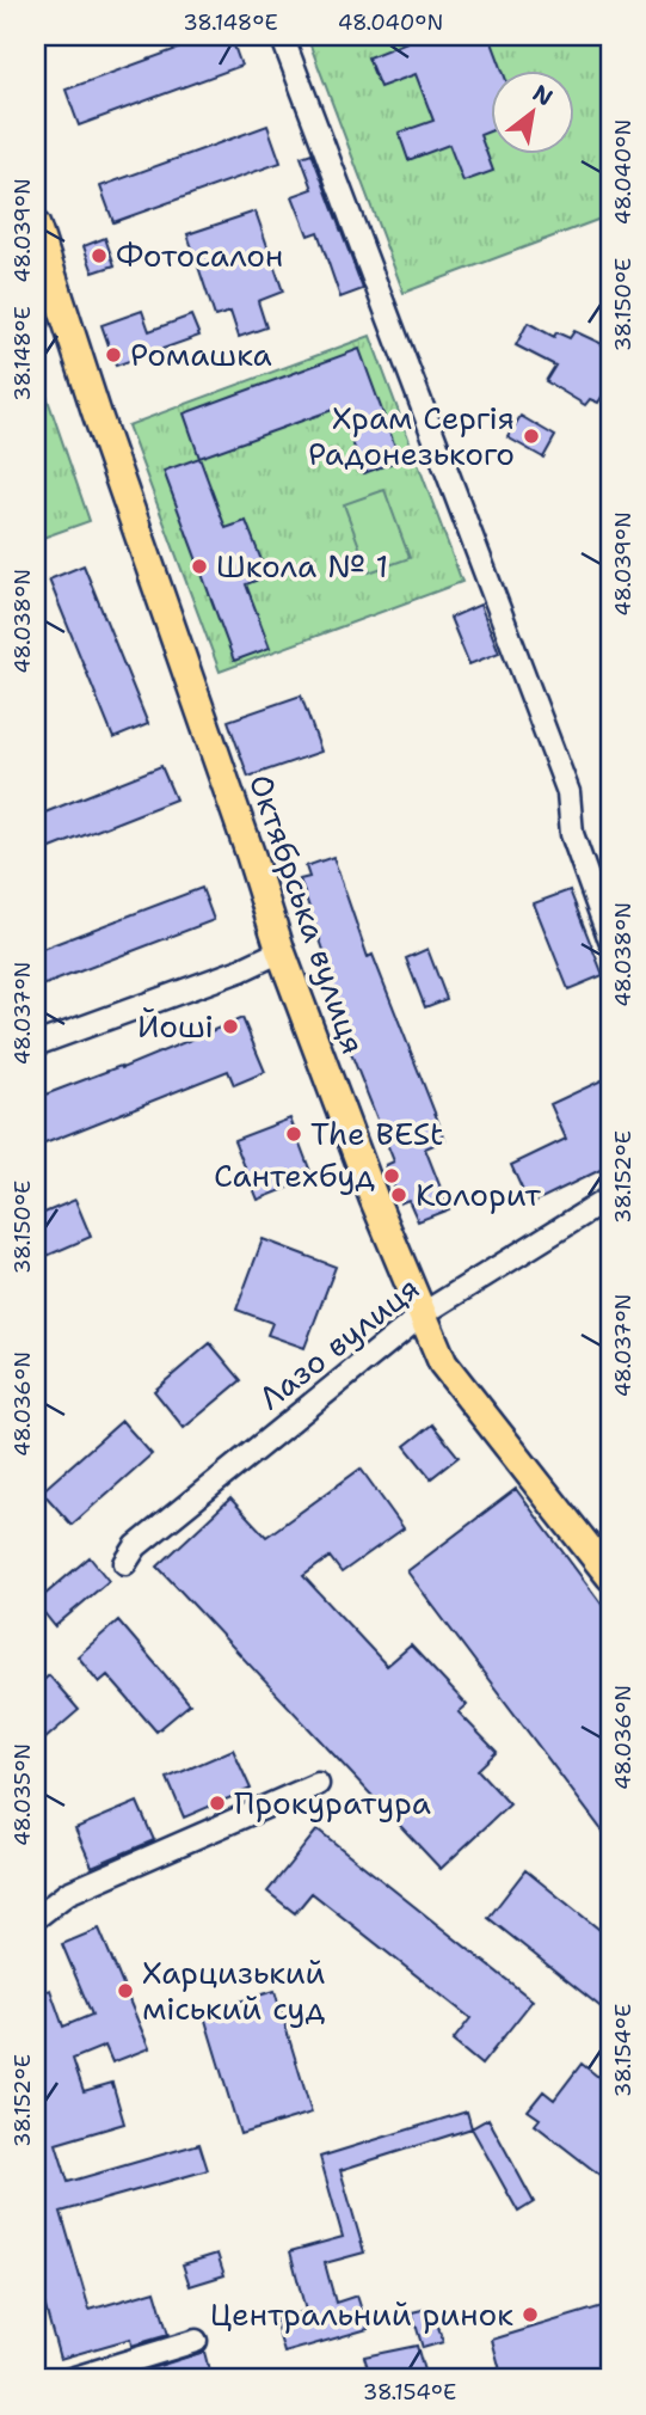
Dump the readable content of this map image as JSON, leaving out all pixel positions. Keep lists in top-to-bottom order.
{
  "streets": {
    "main road": ["Октябрська вулиця"],
    "street": ["Лазо вулиця"]
  },
  "crossings": [
    ["Октябрська вулиця", "Лазо вулиця"]
  ],
  "places": [
    "Фотосалон",
    "Ромашка",
    "Храм Сергія Радонезького",
    "Школа № 1",
    "Йоші",
    "The BESt",
    "Сантехбуд",
    "Колорит",
    "Прокуратура",
    "Харцизький міський суд",
    "Центральний ринок"
  ],
  "north": "top right",
  "coordinates": [
    "38.148°E",
    "48.040°N",
    "48.039°N",
    "38.150°E",
    "48.038°N",
    "48.037°N",
    "38.152°E",
    "48.036°N",
    "48.035°N",
    "38.154°E"
  ]
}
